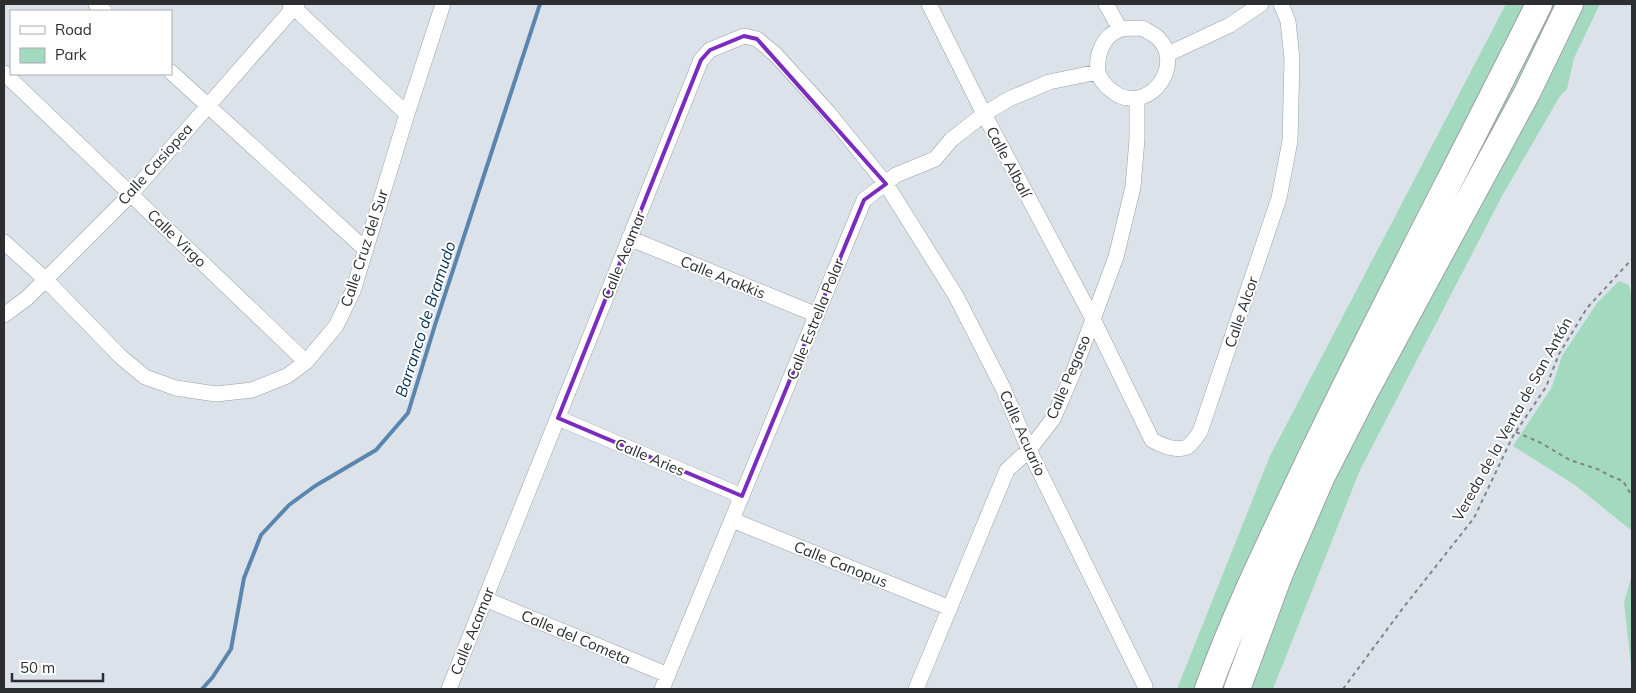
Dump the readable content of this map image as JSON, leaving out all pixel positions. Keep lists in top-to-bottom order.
{
  "streets": {
    "street": [
      "Calle Albalí",
      "Calle Casiopea",
      "Calle Virgo",
      "Calle Cruz del Sur",
      "Calle Acamar",
      "Calle Arakkis",
      "Calle Alcor",
      "Calle Estrella Polar",
      "Calle Pegaso",
      "Calle Acuario",
      "Calle Aries",
      "Calle Canopus",
      "Calle del Cometa"
    ],
    "path": ["Vereda de la Venta de San Antón"]
  },
  "crossings": [
    ["Calle Albalí", "Calle Alcor"],
    ["Calle Albalí", "Calle Estrella Polar"],
    ["Calle Albalí", "Calle Pegaso"],
    ["Calle Casiopea", "Calle Virgo"],
    ["Calle Casiopea", "Calle Cruz del Sur"],
    ["Calle Virgo", "Calle Cruz del Sur"],
    ["Calle Acamar", "Calle Arakkis"],
    ["Calle Acamar", "Calle Estrella Polar"],
    ["Calle Acamar", "Calle Acuario"],
    ["Calle Acamar", "Calle Aries"],
    ["Calle Acamar", "Calle del Cometa"],
    ["Calle Arakkis", "Calle Estrella Polar"],
    ["Calle Alcor", "Calle Pegaso"],
    ["Calle Estrella Polar", "Calle Pegaso"],
    ["Calle Estrella Polar", "Calle Acuario"],
    ["Calle Estrella Polar", "Calle Aries"],
    ["Calle Estrella Polar", "Calle Canopus"],
    ["Calle Estrella Polar", "Calle del Cometa"],
    ["Calle Pegaso", "Calle Acuario"],
    ["Calle Pegaso", "Calle Canopus"]
  ],
  "water": ["Barranco de Bramudo"],
  "legend": ["Road", "Park"],
  "scale_bar": "50 m"
}
